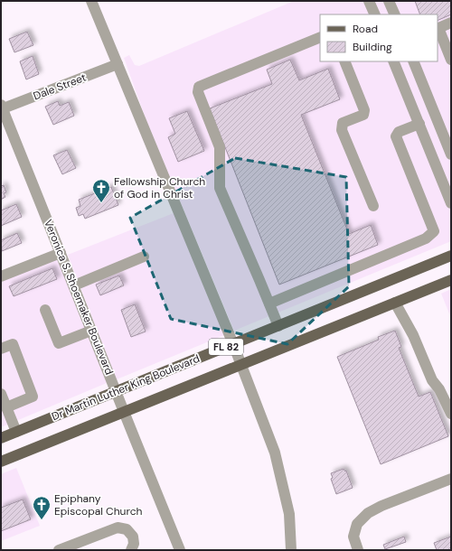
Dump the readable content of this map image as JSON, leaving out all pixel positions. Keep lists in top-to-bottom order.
{
  "streets": {
    "main road": ["FL 82", "Dr Martin Luther King Boulevard"],
    "street": ["Dale Street", "Veronica S. Shoemaker Boulevard"]
  },
  "crossings": [
    ["Dale Street", "Veronica S. Shoemaker Boulevard"],
    ["Veronica S. Shoemaker Boulevard", "Dr Martin Luther King Boulevard"]
  ],
  "places": {
    "church": ["Fellowship Church of God in Christ", "Epiphany Episcopal Church"]
  },
  "legend": ["Road", "Building"]
}
